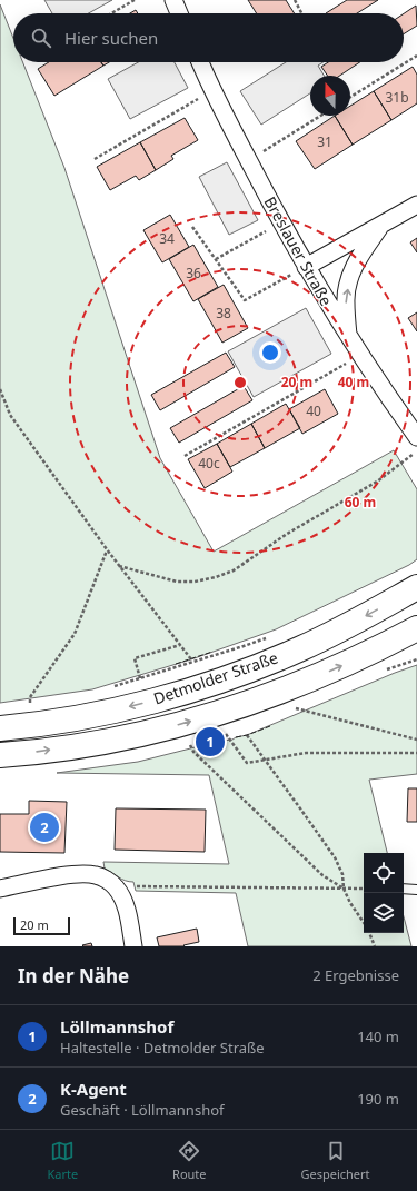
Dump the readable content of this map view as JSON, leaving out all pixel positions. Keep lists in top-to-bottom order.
{
  "streets": {
    "main road": ["Detmolder Straße"],
    "street": ["Breslauer Straße"]
  },
  "house_numbers": [
    "31b",
    "31",
    "34",
    "36",
    "38",
    "40",
    "40c"
  ],
  "scale_bar": "20 m",
  "north": "top",
  "page": {
    "search": "Hier suchen",
    "pins": ["1", "2"],
    "scale": "20 m",
    "heading": ["In der Nähe", "2 Ergebnisse"],
    "list": [
      {
        "mark": "1",
        "name": "Löllmannshof",
        "note": "Haltestelle · Detmolder Straße",
        "value": "140 m"
      },
      {
        "mark": "2",
        "name": "K-Agent",
        "note": "Geschäft · Löllmannshof",
        "value": "190 m"
      }
    ],
    "nav": ["Karte", "Route", "Gespeichert"]
  },
  "rings": ["20 m", "40 m", "60 m"]
}
